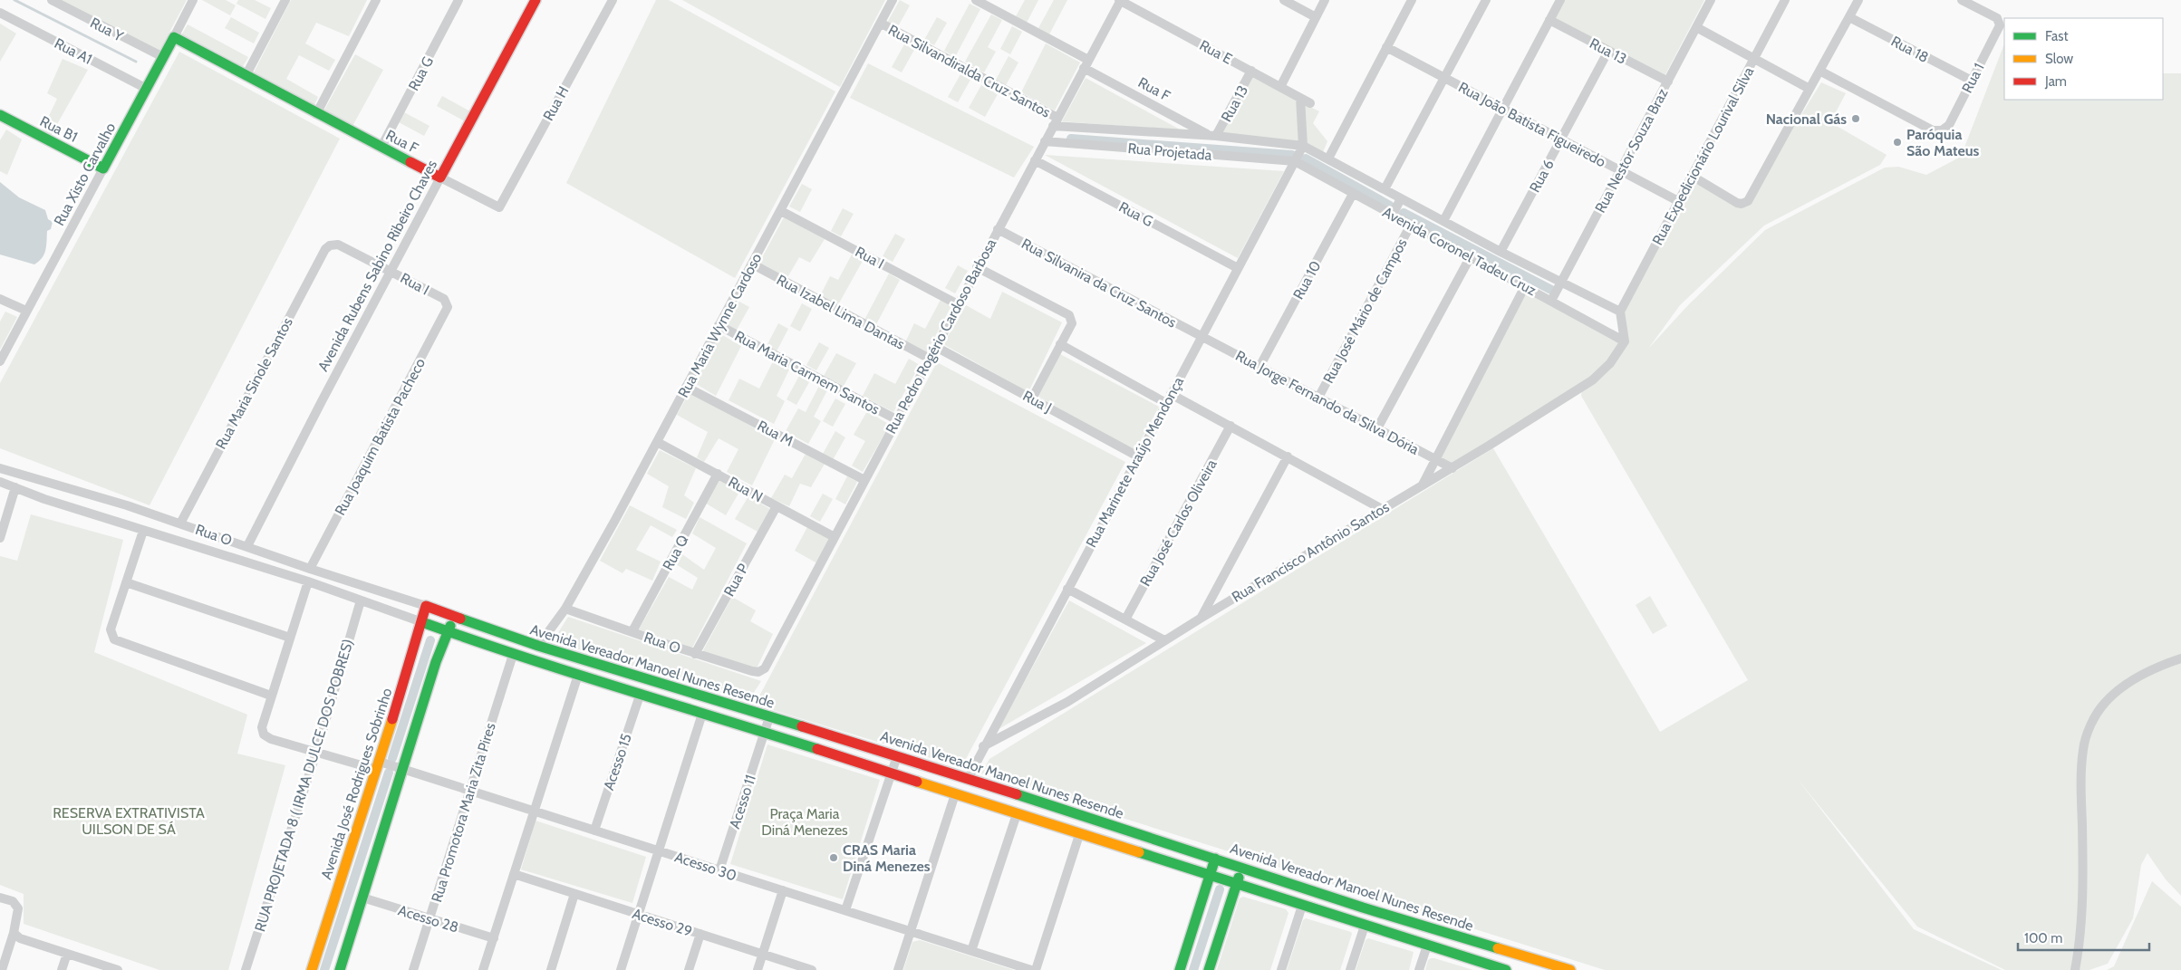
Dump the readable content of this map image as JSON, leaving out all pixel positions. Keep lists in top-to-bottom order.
{
  "streets": {
    "street": [
      "Rua Y",
      "Rua 18",
      "Rua A1",
      "Rua 13",
      "Rua E",
      "Rua Silvandiralda Cruz Santos",
      "Rua G",
      "Rua 1",
      "Rua F",
      "Rua H",
      "Rua João Batista Figueiredo",
      "Rua B1",
      "Rua Nestor Souza Braz",
      "Rua Projetada",
      "Rua Expedicionário Lourival Silva",
      "Rua Xisto Carvalho",
      "Rua 6",
      "Avenida Coronel Tadeu Cruz",
      "Rua I",
      "Avenida Rubens Sabino Ribeiro Chaves",
      "Rua 10",
      "Rua Silvanira da Cruz Santos",
      "Rua José Mário de Campos",
      "Rua Izabel Lima Dantas",
      "Rua Maria Wynne Cardoso",
      "Rua Pedro Rogério Cardoso Barbosa",
      "Rua Maria Carmem Santos",
      "Rua Maria Sinole Santos",
      "Rua J",
      "Rua Jorge Fernando da Silva Dória",
      "Rua M",
      "Rua Joaquim Batista Pacheco",
      "Rua Marinete Araújo Mendonça",
      "Rua N",
      "Rua José Carlos Oliveira",
      "Rua O",
      "Rua Francisco Antônio Santos",
      "Rua Q",
      "Rua P",
      "Avenida Vereador Manoel Nunes Resende",
      "Acesso 15",
      "Avenida José Rodrigues Sobrinho",
      "RUA PROJETADA 8 ( IRMA DULCE DOS POBRES)",
      "Acesso 11",
      "Rua Promotora Maria Zita Pires",
      "Acesso 30",
      "Acesso 28",
      "Acesso 29"
    ]
  },
  "crossings": [
    ["Rua Y", "Rua Xisto Carvalho"],
    ["Rua 18", "Rua 1"],
    ["Rua A1", "Rua Xisto Carvalho"],
    ["Rua 13", "Rua E"],
    ["Rua 13", "Rua F"],
    ["Rua 13", "Rua Nestor Souza Braz"],
    ["Rua 13", "Rua Projetada"],
    ["Rua 13", "Rua 6"],
    ["Rua E", "Rua Pedro Rogério Cardoso Barbosa"],
    ["Rua Silvandiralda Cruz Santos", "Rua Maria Wynne Cardoso"],
    ["Rua Silvandiralda Cruz Santos", "Rua Pedro Rogério Cardoso Barbosa"],
    ["Rua G", "Rua F"],
    ["Rua G", "Rua Pedro Rogério Cardoso Barbosa"],
    ["Rua G", "Rua Marinete Araújo Mendonça"],
    ["Rua F", "Rua H"],
    ["Rua F", "Rua Projetada"],
    ["Rua F", "Rua Xisto Carvalho"],
    ["Rua F", "Avenida Rubens Sabino Ribeiro Chaves"],
    ["Rua F", "Rua Pedro Rogério Cardoso Barbosa"],
    ["Rua João Batista Figueiredo", "Rua Nestor Souza Braz"],
    ["Rua João Batista Figueiredo", "Rua Expedicionário Lourival Silva"],
    ["Rua João Batista Figueiredo", "Rua 6"],
    ["Rua B1", "Rua Xisto Carvalho"],
    ["Rua Nestor Souza Braz", "Avenida Coronel Tadeu Cruz"],
    ["Rua Projetada", "Avenida Coronel Tadeu Cruz"],
    ["Rua Projetada", "Rua Pedro Rogério Cardoso Barbosa"],
    ["Rua Projetada", "Rua Marinete Araújo Mendonça"],
    ["Rua Expedicionário Lourival Silva", "Avenida Coronel Tadeu Cruz"],
    ["Rua 6", "Avenida Coronel Tadeu Cruz"],
    ["Avenida Coronel Tadeu Cruz", "Rua 10"],
    ["Avenida Coronel Tadeu Cruz", "Rua José Mário de Campos"],
    ["Avenida Coronel Tadeu Cruz", "Rua Marinete Araújo Mendonça"],
    ["Avenida Coronel Tadeu Cruz", "Rua Francisco Antônio Santos"],
    ["Rua I", "Avenida Rubens Sabino Ribeiro Chaves"],
    ["Rua I", "Rua Maria Wynne Cardoso"],
    ["Rua I", "Rua Pedro Rogério Cardoso Barbosa"],
    ["Rua I", "Rua Maria Sinole Santos"],
    ["Rua I", "Rua Joaquim Batista Pacheco"],
    ["Avenida Rubens Sabino Ribeiro Chaves", "Rua O"],
    ["Rua 10", "Rua Jorge Fernando da Silva Dória"],
    ["Rua Silvanira da Cruz Santos", "Rua Pedro Rogério Cardoso Barbosa"],
    ["Rua Silvanira da Cruz Santos", "Rua Jorge Fernando da Silva Dória"],
    ["Rua Silvanira da Cruz Santos", "Rua Marinete Araújo Mendonça"],
    ["Rua José Mário de Campos", "Rua Jorge Fernando da Silva Dória"],
    ["Rua Izabel Lima Dantas", "Rua Maria Wynne Cardoso"],
    ["Rua Izabel Lima Dantas", "Rua Pedro Rogério Cardoso Barbosa"],
    ["Rua Maria Wynne Cardoso", "Rua Maria Carmem Santos"],
    ["Rua Maria Wynne Cardoso", "Rua M"],
    ["Rua Maria Wynne Cardoso", "Rua N"],
    ["Rua Maria Wynne Cardoso", "Rua O"],
    ["Rua Maria Wynne Cardoso", "Avenida Vereador Manoel Nunes Resende"],
    ["Rua Pedro Rogério Cardoso Barbosa", "Rua Maria Carmem Santos"],
    ["Rua Pedro Rogério Cardoso Barbosa", "Rua J"],
    ["Rua Pedro Rogério Cardoso Barbosa", "Rua M"],
    ["Rua Pedro Rogério Cardoso Barbosa", "Rua N"],
    ["Rua Pedro Rogério Cardoso Barbosa", "Rua O"],
    ["Rua Maria Sinole Santos", "Rua O"],
    ["Rua J", "Rua Marinete Araújo Mendonça"],
    ["Rua Jorge Fernando da Silva Dória", "Rua Marinete Araújo Mendonça"],
    ["Rua Jorge Fernando da Silva Dória", "Rua Francisco Antônio Santos"],
    ["Rua Joaquim Batista Pacheco", "Rua O"],
    ["Rua Marinete Araújo Mendonça", "Rua Francisco Antônio Santos"],
    ["Rua Marinete Araújo Mendonça", "Avenida Vereador Manoel Nunes Resende"],
    ["Rua N", "Rua Q"],
    ["Rua N", "Rua P"],
    ["Rua O", "Rua Q"],
    ["Rua O", "Rua P"],
    ["Rua O", "Avenida Vereador Manoel Nunes Resende"],
    ["Rua O", "Avenida José Rodrigues Sobrinho"],
    ["Rua O", "RUA PROJETADA 8 ( IRMA DULCE DOS POBRES)"],
    ["Avenida Vereador Manoel Nunes Resende", "Acesso 15"],
    ["Avenida Vereador Manoel Nunes Resende", "Avenida José Rodrigues Sobrinho"],
    ["Avenida Vereador Manoel Nunes Resende", "Acesso 11"],
    ["Avenida Vereador Manoel Nunes Resende", "Rua Promotora Maria Zita Pires"],
    ["Acesso 15", "Acesso 30"],
    ["Avenida José Rodrigues Sobrinho", "Acesso 30"],
    ["RUA PROJETADA 8 ( IRMA DULCE DOS POBRES)", "Acesso 30"],
    ["Acesso 11", "Acesso 30"],
    ["Rua Promotora Maria Zita Pires", "Acesso 30"],
    ["Rua Promotora Maria Zita Pires", "Acesso 28"]
  ],
  "parks": ["RESERVA EXTRATIVISTA UILSON DE SÁ", "Praça Maria Diná Menezes"],
  "places": ["Nacional Gás", "Paróquia São Mateus", "CRAS Maria Diná Menezes"],
  "legend": ["Fast", "Slow", "Jam"],
  "scale_bar": "100 m"
}
